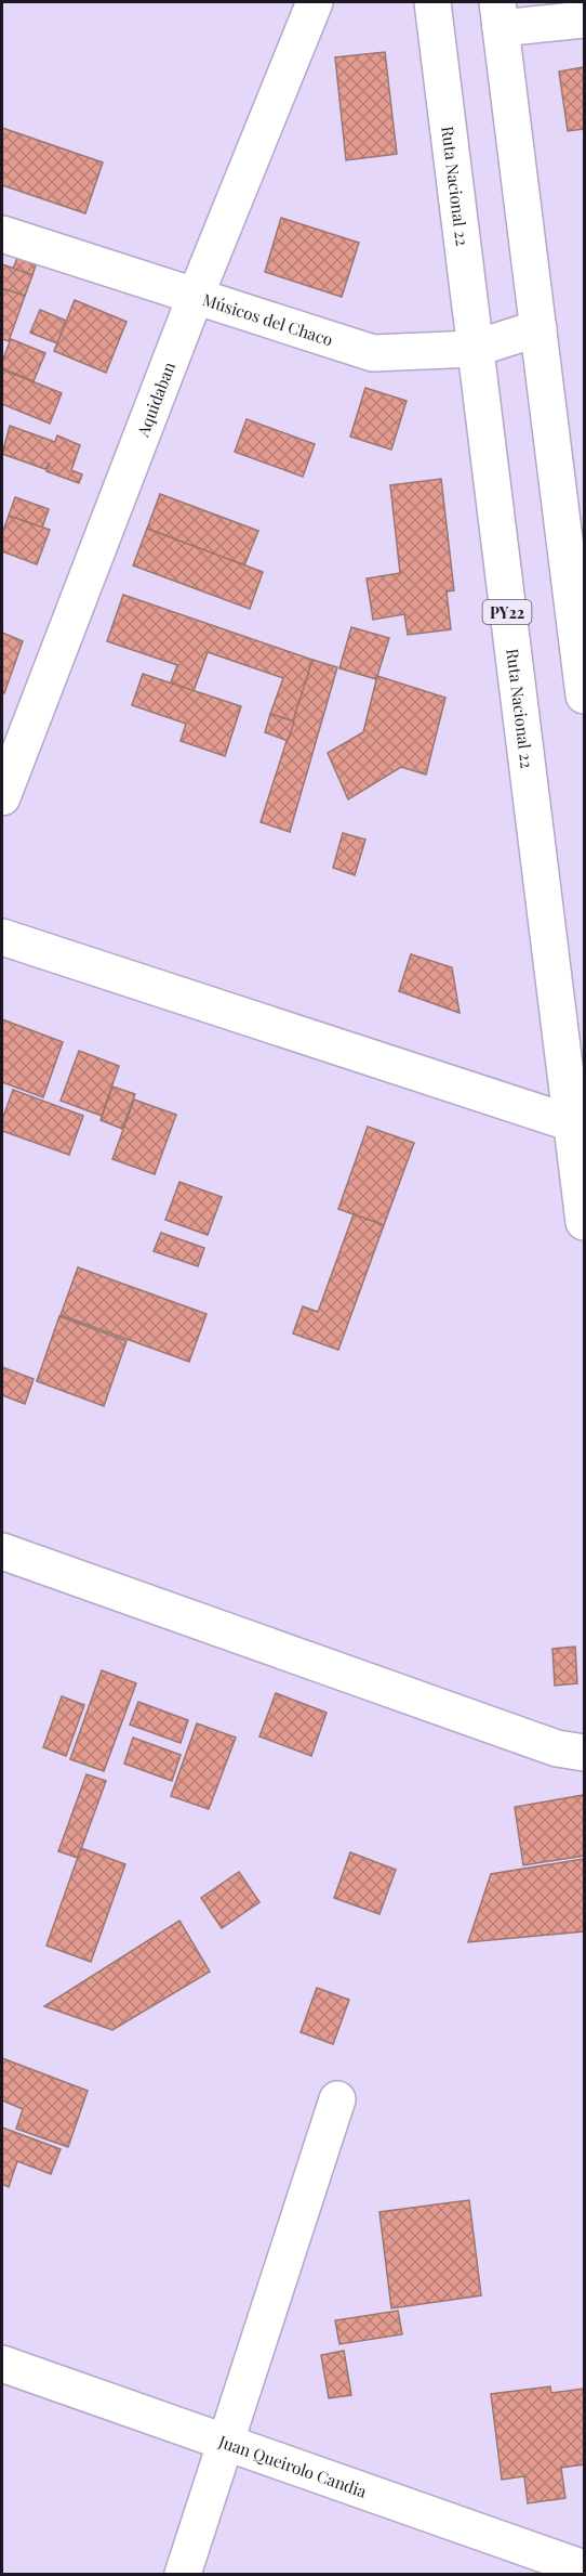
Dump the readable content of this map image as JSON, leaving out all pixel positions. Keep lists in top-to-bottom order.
{
  "streets": {
    "main road": [
      "Ruta Nacional 22",
      "Músicos del Chaco",
      "Aquidaban",
      "PY22",
      "Juan Queirolo Candia"
    ]
  },
  "crossings": [
    ["Ruta Nacional 22", "Músicos del Chaco"],
    ["Músicos del Chaco", "Aquidaban"]
  ]
}
